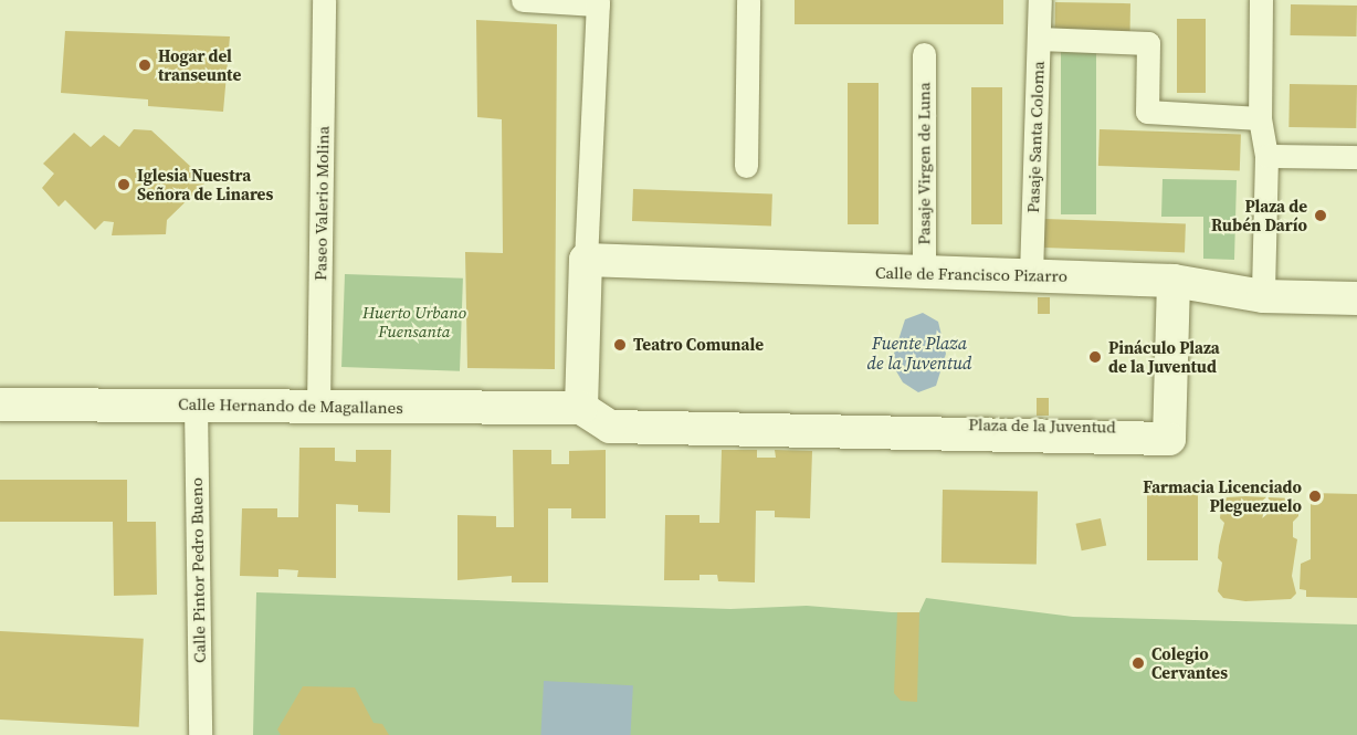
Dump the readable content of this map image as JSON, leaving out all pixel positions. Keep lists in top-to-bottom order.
{
  "streets": {
    "street": [
      "Pasaje Santa Coloma",
      "Pasaje Virgen de Luna",
      "Paseo Valerio Molina",
      "Calle de Francisco Pizarro",
      "Calle Hernando de Magallanes",
      "Plaza de la Juventud",
      "Calle Pintor Pedro Bueno"
    ]
  },
  "crossings": [
    ["Pasaje Santa Coloma", "Calle de Francisco Pizarro"],
    ["Pasaje Virgen de Luna", "Calle de Francisco Pizarro"],
    ["Paseo Valerio Molina", "Calle Hernando de Magallanes"],
    ["Calle de Francisco Pizarro", "Plaza de la Juventud"],
    ["Calle Hernando de Magallanes", "Plaza de la Juventud"],
    ["Calle Hernando de Magallanes", "Calle Pintor Pedro Bueno"]
  ],
  "water": ["Fuente Plaza de la Juventud"],
  "parks": ["Huerto Urbano Fuensanta"],
  "places": [
    "Hogar del transeunte",
    "Iglesia Nuestra Señora de Linares",
    "Plaza de Rubén Darío",
    "Teatro Comunale",
    "Pináculo Plaza de la Juventud",
    "Farmacia Licenciado Pleguezuelo",
    "Colegio Cervantes"
  ]
}
